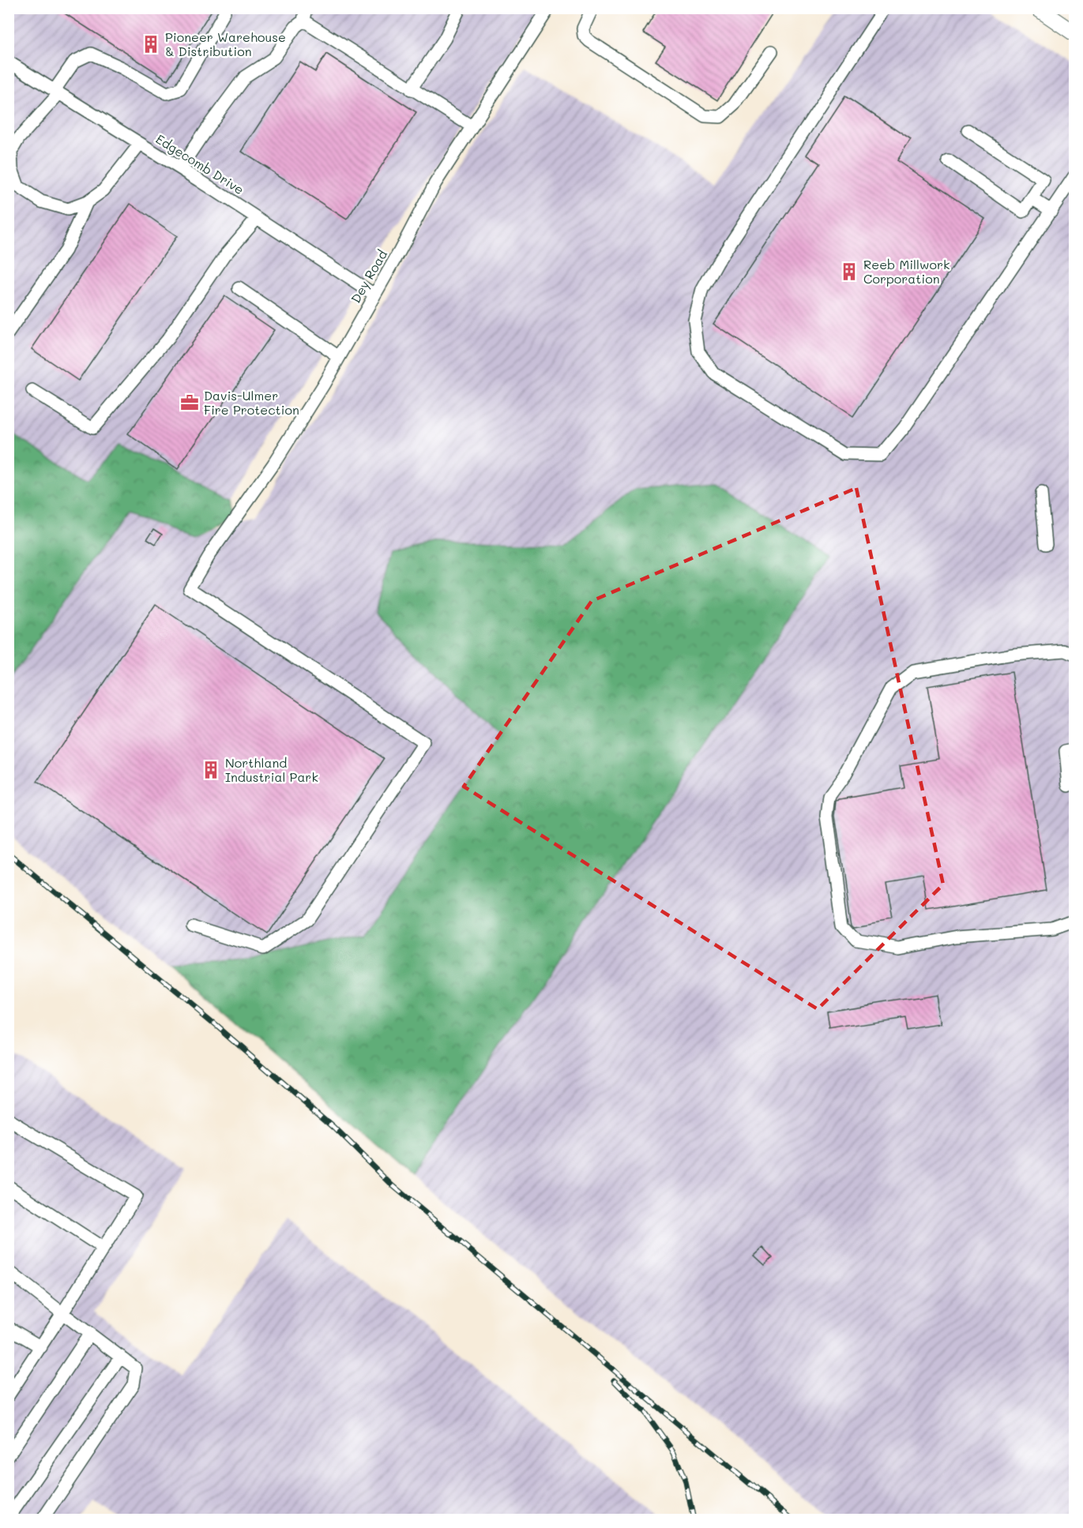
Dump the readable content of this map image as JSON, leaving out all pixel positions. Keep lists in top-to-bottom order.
{
  "streets": {
    "street": ["Edgecomb Drive", "Dey Road"]
  },
  "crossings": [
    ["Edgecomb Drive", "Dey Road"]
  ],
  "places": {
    "building": ["Pioneer Warehouse & Distribution", "Reeb Millwork Corporation", "Northland Industrial Park"],
    "office": ["Davis-Ulmer Fire Protection"]
  }
}
